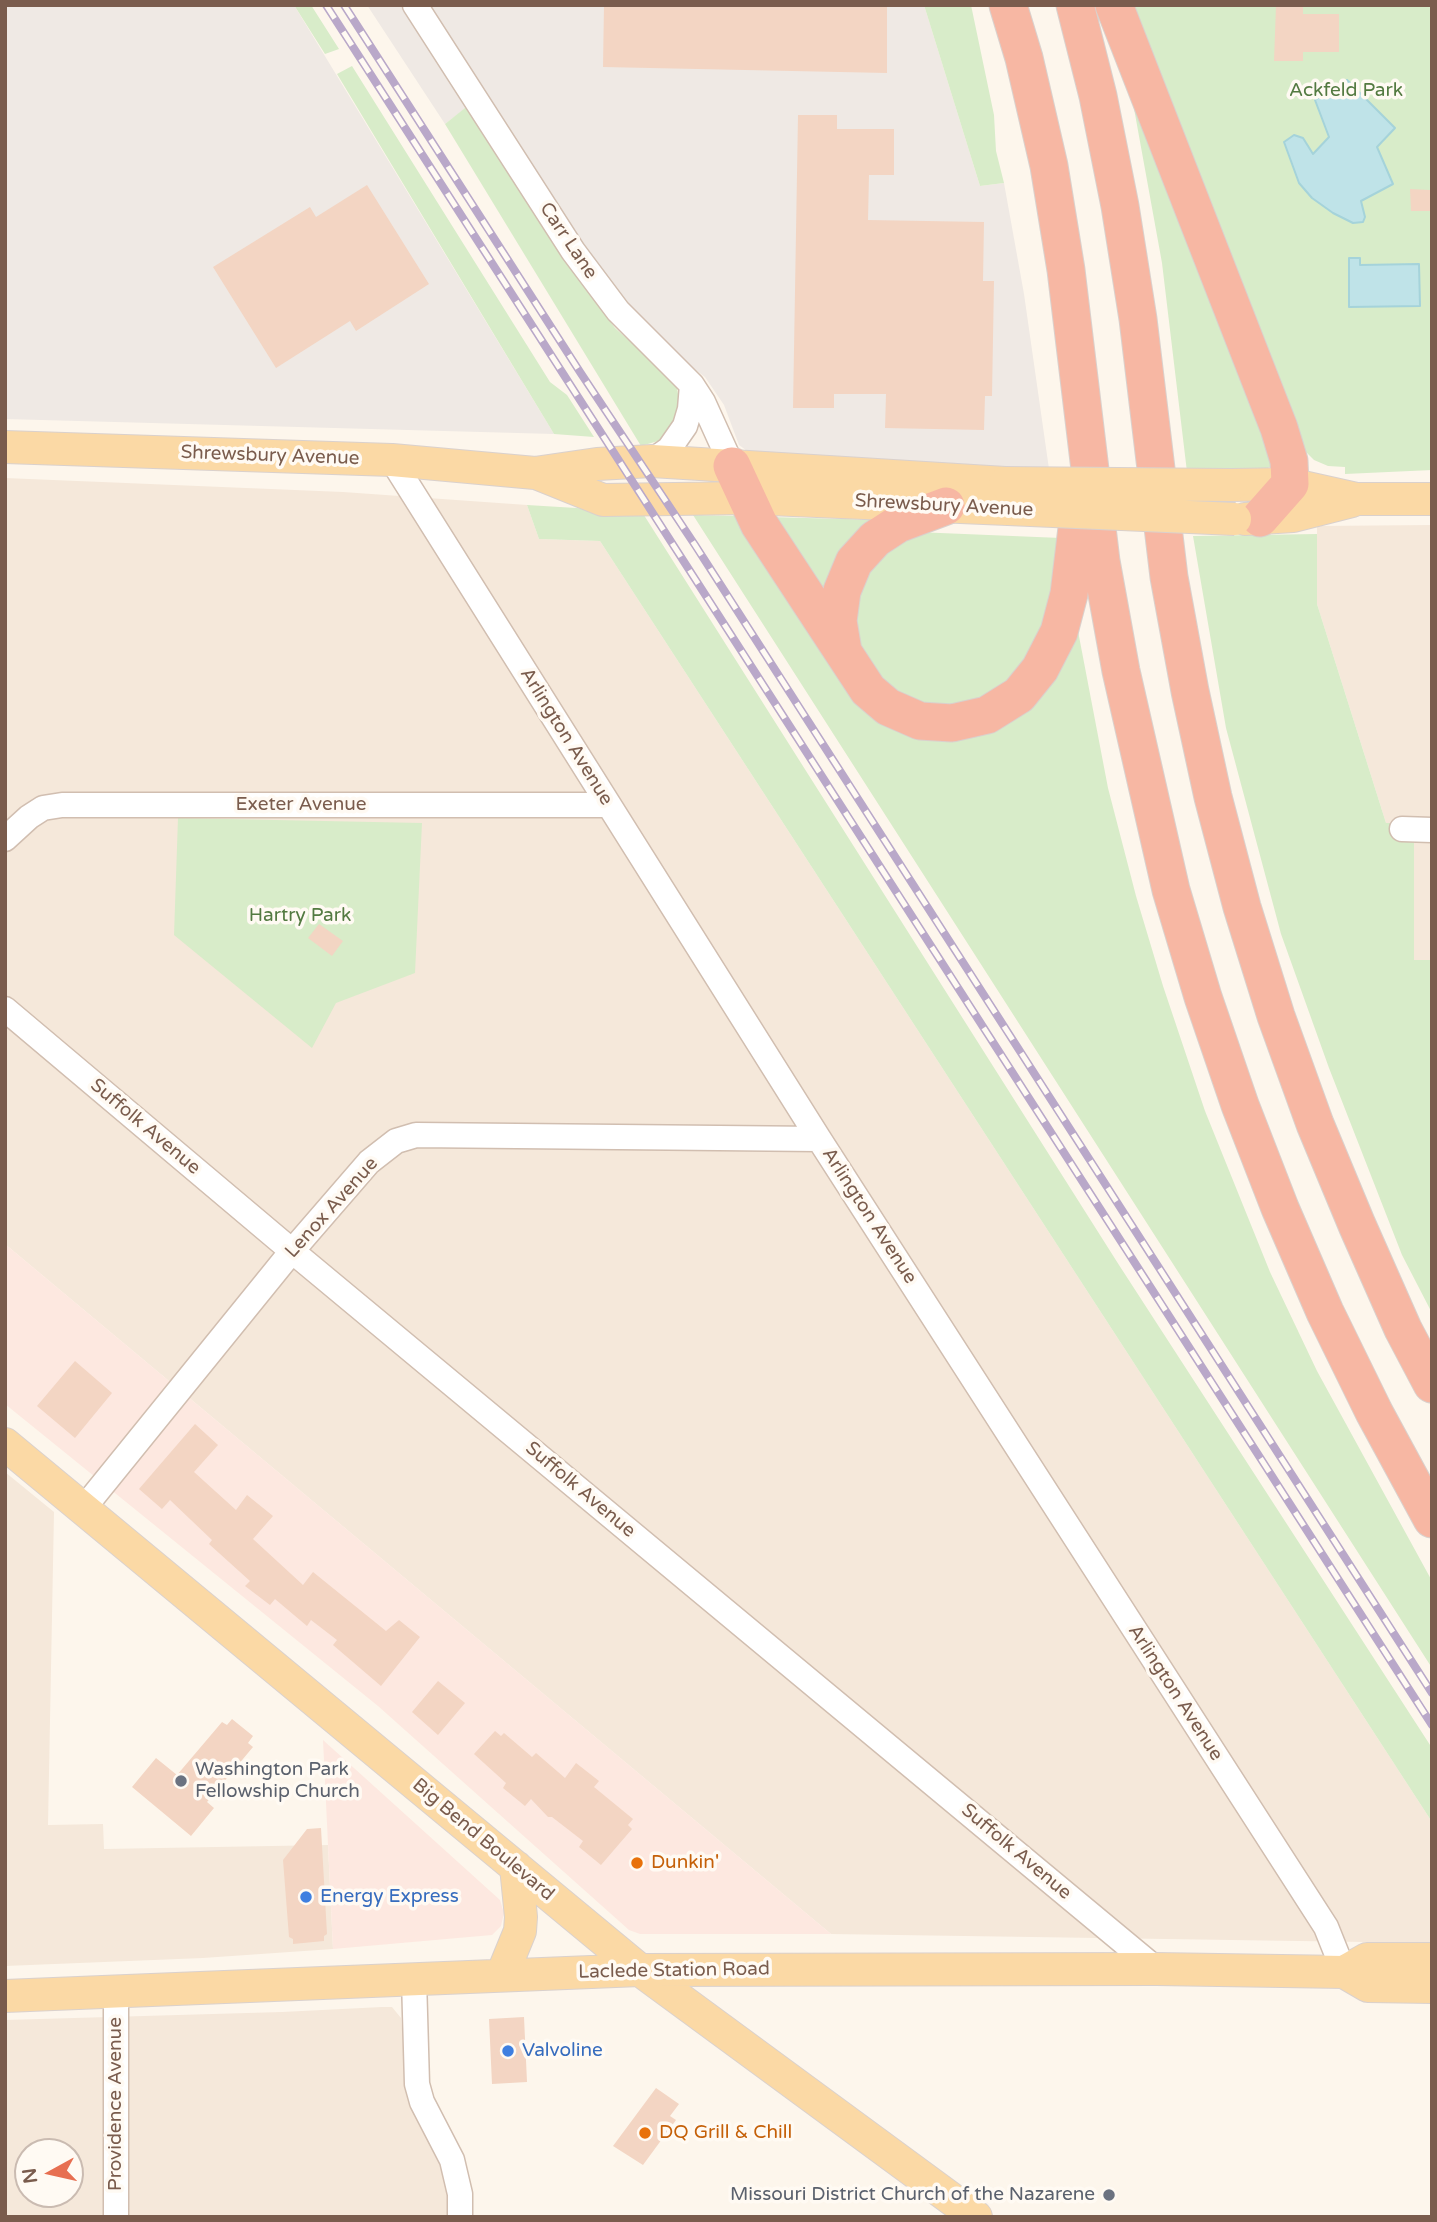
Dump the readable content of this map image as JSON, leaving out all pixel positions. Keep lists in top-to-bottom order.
{
  "streets": {
    "main road": ["Shrewsbury Avenue", "Big Bend Boulevard", "Laclede Station Road"],
    "street": [
      "Carr Lane",
      "Arlington Avenue",
      "Exeter Avenue",
      "Suffolk Avenue",
      "Lenox Avenue",
      "Providence Avenue"
    ]
  },
  "crossings": [
    ["Carr Lane", "Shrewsbury Avenue"],
    ["Shrewsbury Avenue", "Arlington Avenue"],
    ["Arlington Avenue", "Exeter Avenue"],
    ["Arlington Avenue", "Lenox Avenue"],
    ["Arlington Avenue", "Laclede Station Road"],
    ["Suffolk Avenue", "Lenox Avenue"],
    ["Suffolk Avenue", "Laclede Station Road"],
    ["Lenox Avenue", "Big Bend Boulevard"],
    ["Big Bend Boulevard", "Laclede Station Road"],
    ["Laclede Station Road", "Providence Avenue"]
  ],
  "parks": ["Ackfeld Park", "Hartry Park"],
  "places": [
    "Washington Park Fellowship Church",
    "Dunkin'",
    "Energy Express",
    "Valvoline",
    "DQ Grill & Chill",
    "Missouri District Church of the Nazarene"
  ],
  "north": "left"
}
